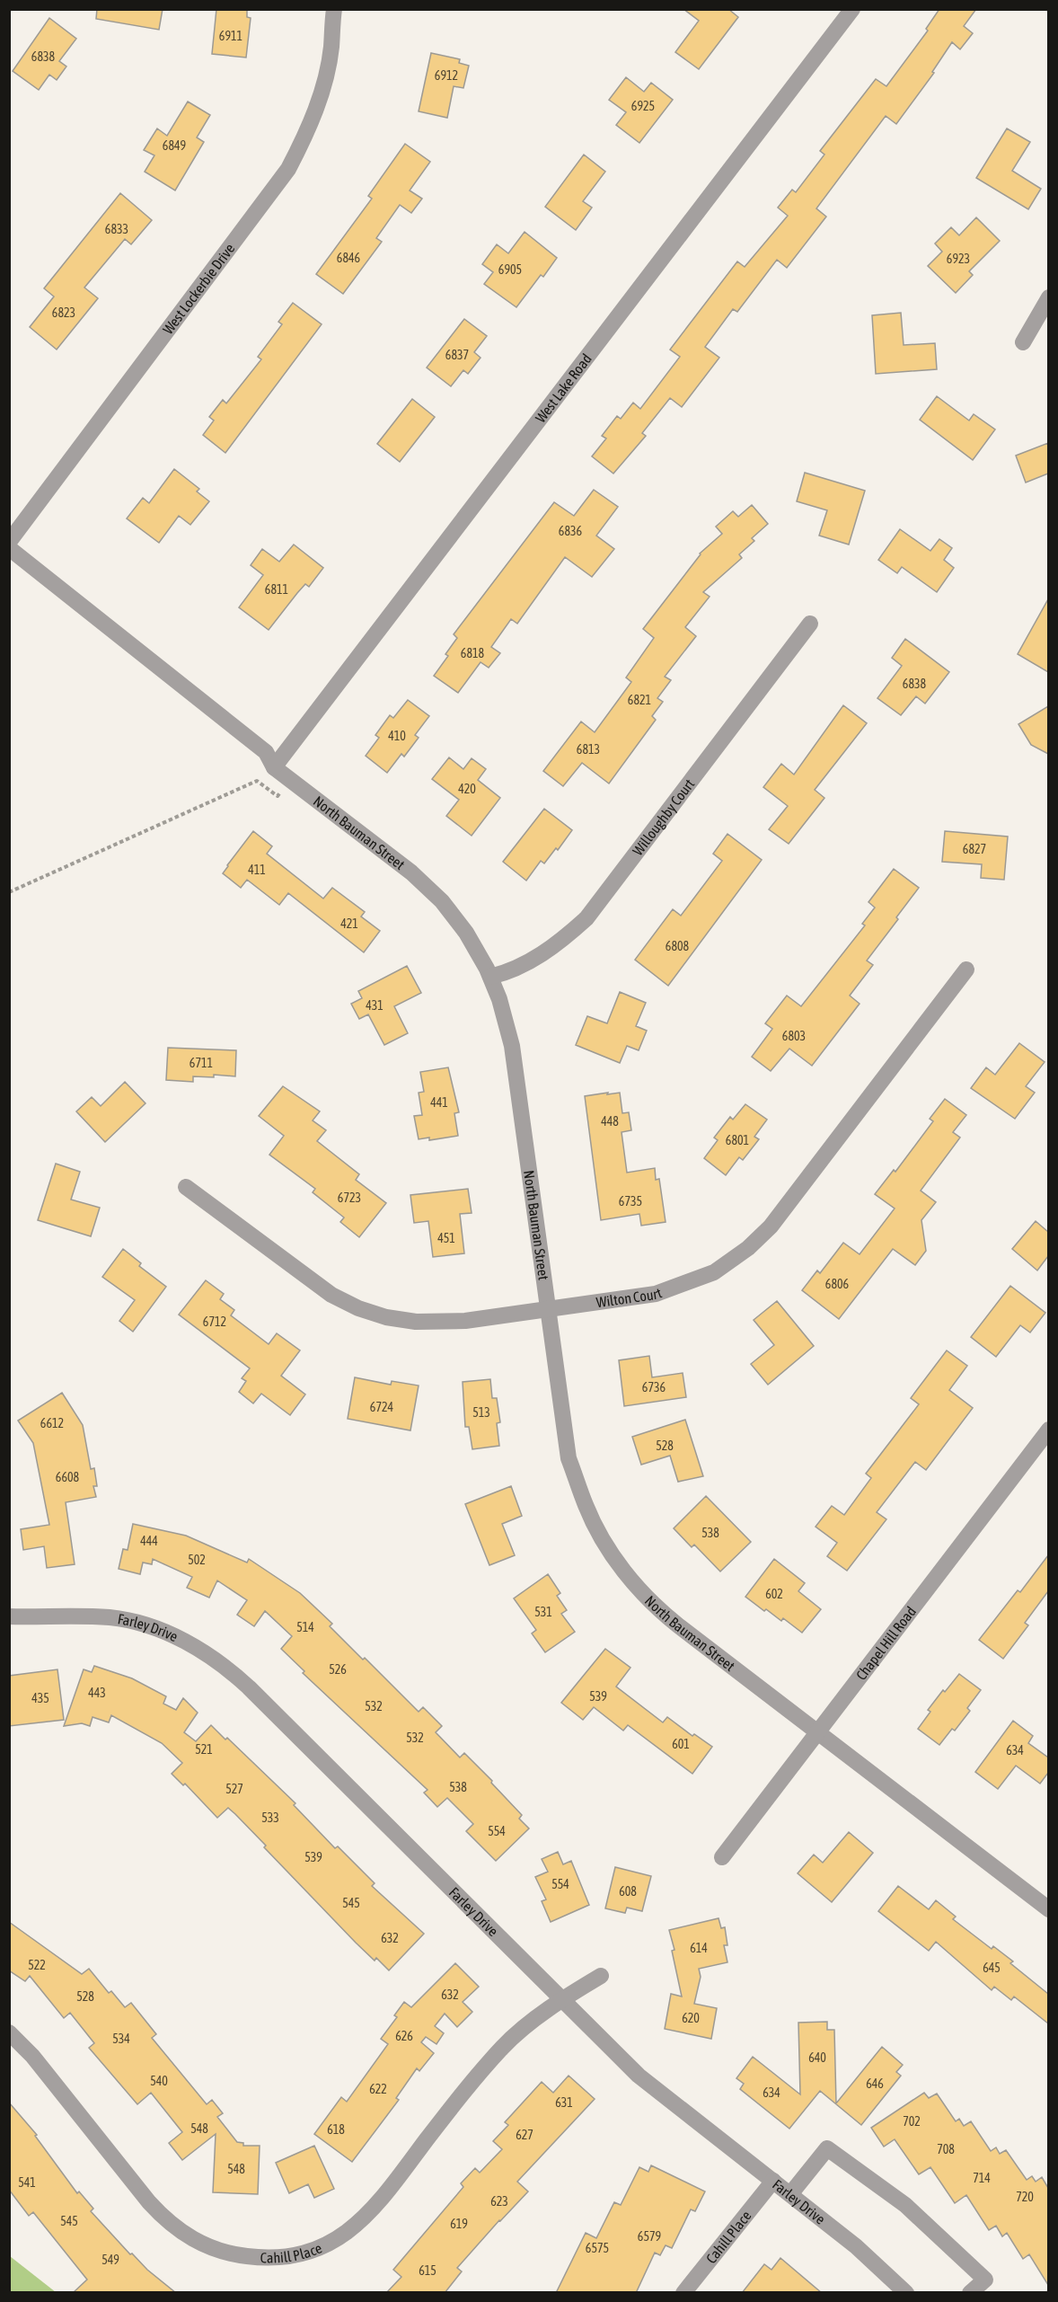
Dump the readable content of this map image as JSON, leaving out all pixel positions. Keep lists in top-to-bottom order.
{
  "streets": {
    "street": [
      "West Lockerbie Drive",
      "West Lake Road",
      "Willoughby Court",
      "North Bauman Street",
      "Wilton Court",
      "Farley Drive",
      "Chapel Hill Road",
      "Cahill Place"
    ]
  },
  "crossings": [
    ["West Lake Road", "North Bauman Street"],
    ["Willoughby Court", "North Bauman Street"],
    ["North Bauman Street", "Wilton Court"],
    ["North Bauman Street", "Chapel Hill Road"],
    ["Farley Drive", "Cahill Place"]
  ],
  "house_numbers": [
    "6911",
    "6838",
    "6912",
    "6925",
    "6849",
    "6833",
    "6846",
    "6923",
    "6905",
    "6823",
    "6837",
    "6836",
    "6811",
    "6818",
    "6838",
    "6821",
    "410",
    "6813",
    "420",
    "6827",
    "411",
    "421",
    "6808",
    "431",
    "6803",
    "6711",
    "441",
    "448",
    "6801",
    "6723",
    "6735",
    "451",
    "6806",
    "6712",
    "6736",
    "6724",
    "513",
    "6612",
    "528",
    "6608",
    "538",
    "444",
    "502",
    "602",
    "531",
    "514",
    "526",
    "443",
    "539",
    "435",
    "532",
    "532",
    "601",
    "521",
    "634",
    "538",
    "527",
    "533",
    "554",
    "539",
    "554",
    "608",
    "545",
    "632",
    "614",
    "522",
    "645",
    "632",
    "528",
    "620",
    "626",
    "534",
    "640",
    "540",
    "646",
    "622",
    "634",
    "631",
    "702",
    "548",
    "618",
    "627",
    "708",
    "548",
    "714",
    "541",
    "720",
    "623",
    "545",
    "619",
    "6579",
    "6575",
    "549",
    "615"
  ]
}
